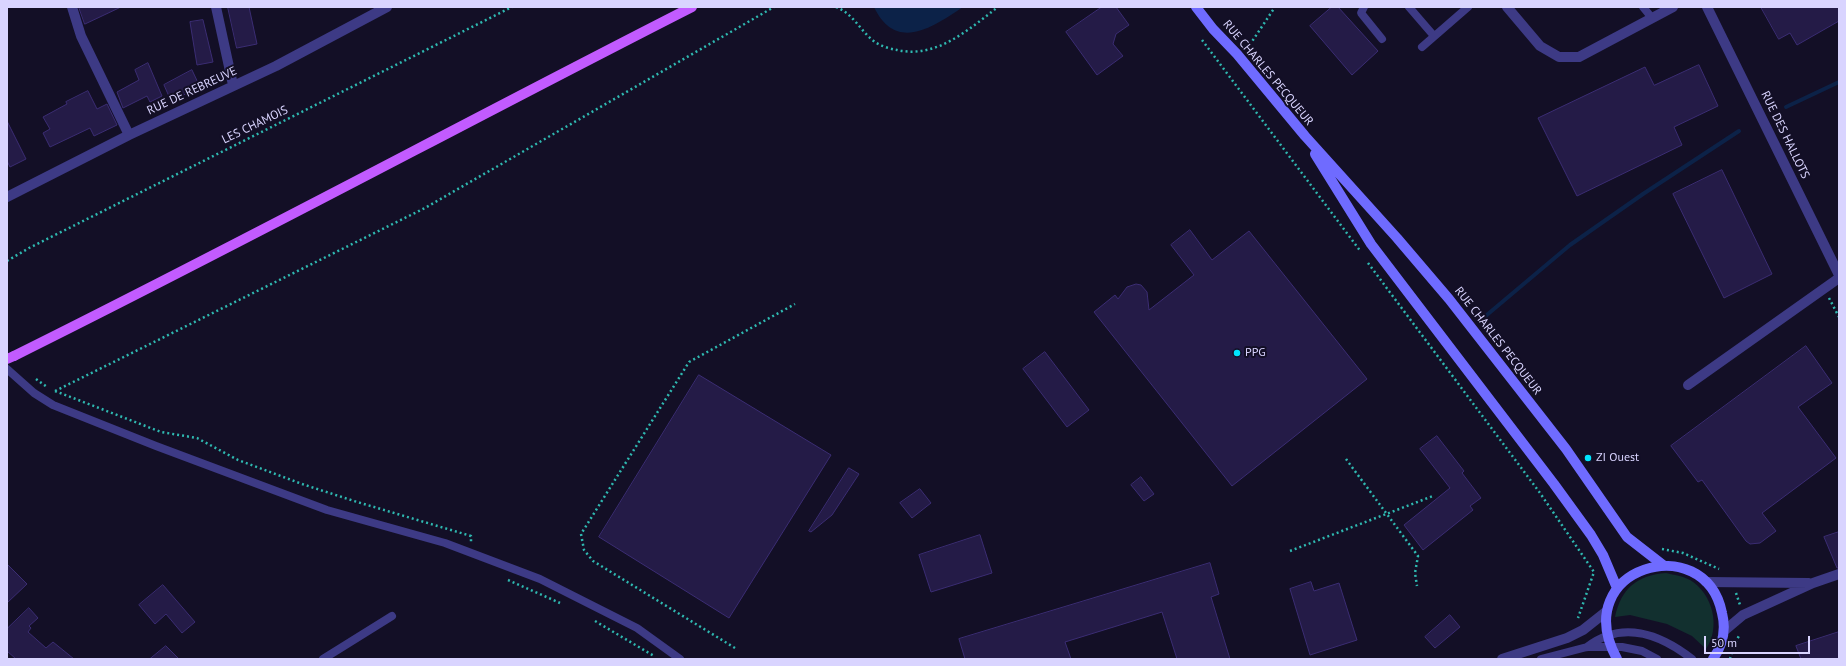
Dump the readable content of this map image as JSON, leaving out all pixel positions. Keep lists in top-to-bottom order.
{
  "streets": {
    "main road": ["RUE CHARLES PECQUEUR"],
    "street": ["RUE DE REBREUVE", "RUE DES HALLOTS"],
    "path": ["LES CHAMOIS"]
  },
  "places": ["PPG", "ZI Ouest"],
  "scale_bar": "50 m"
}
